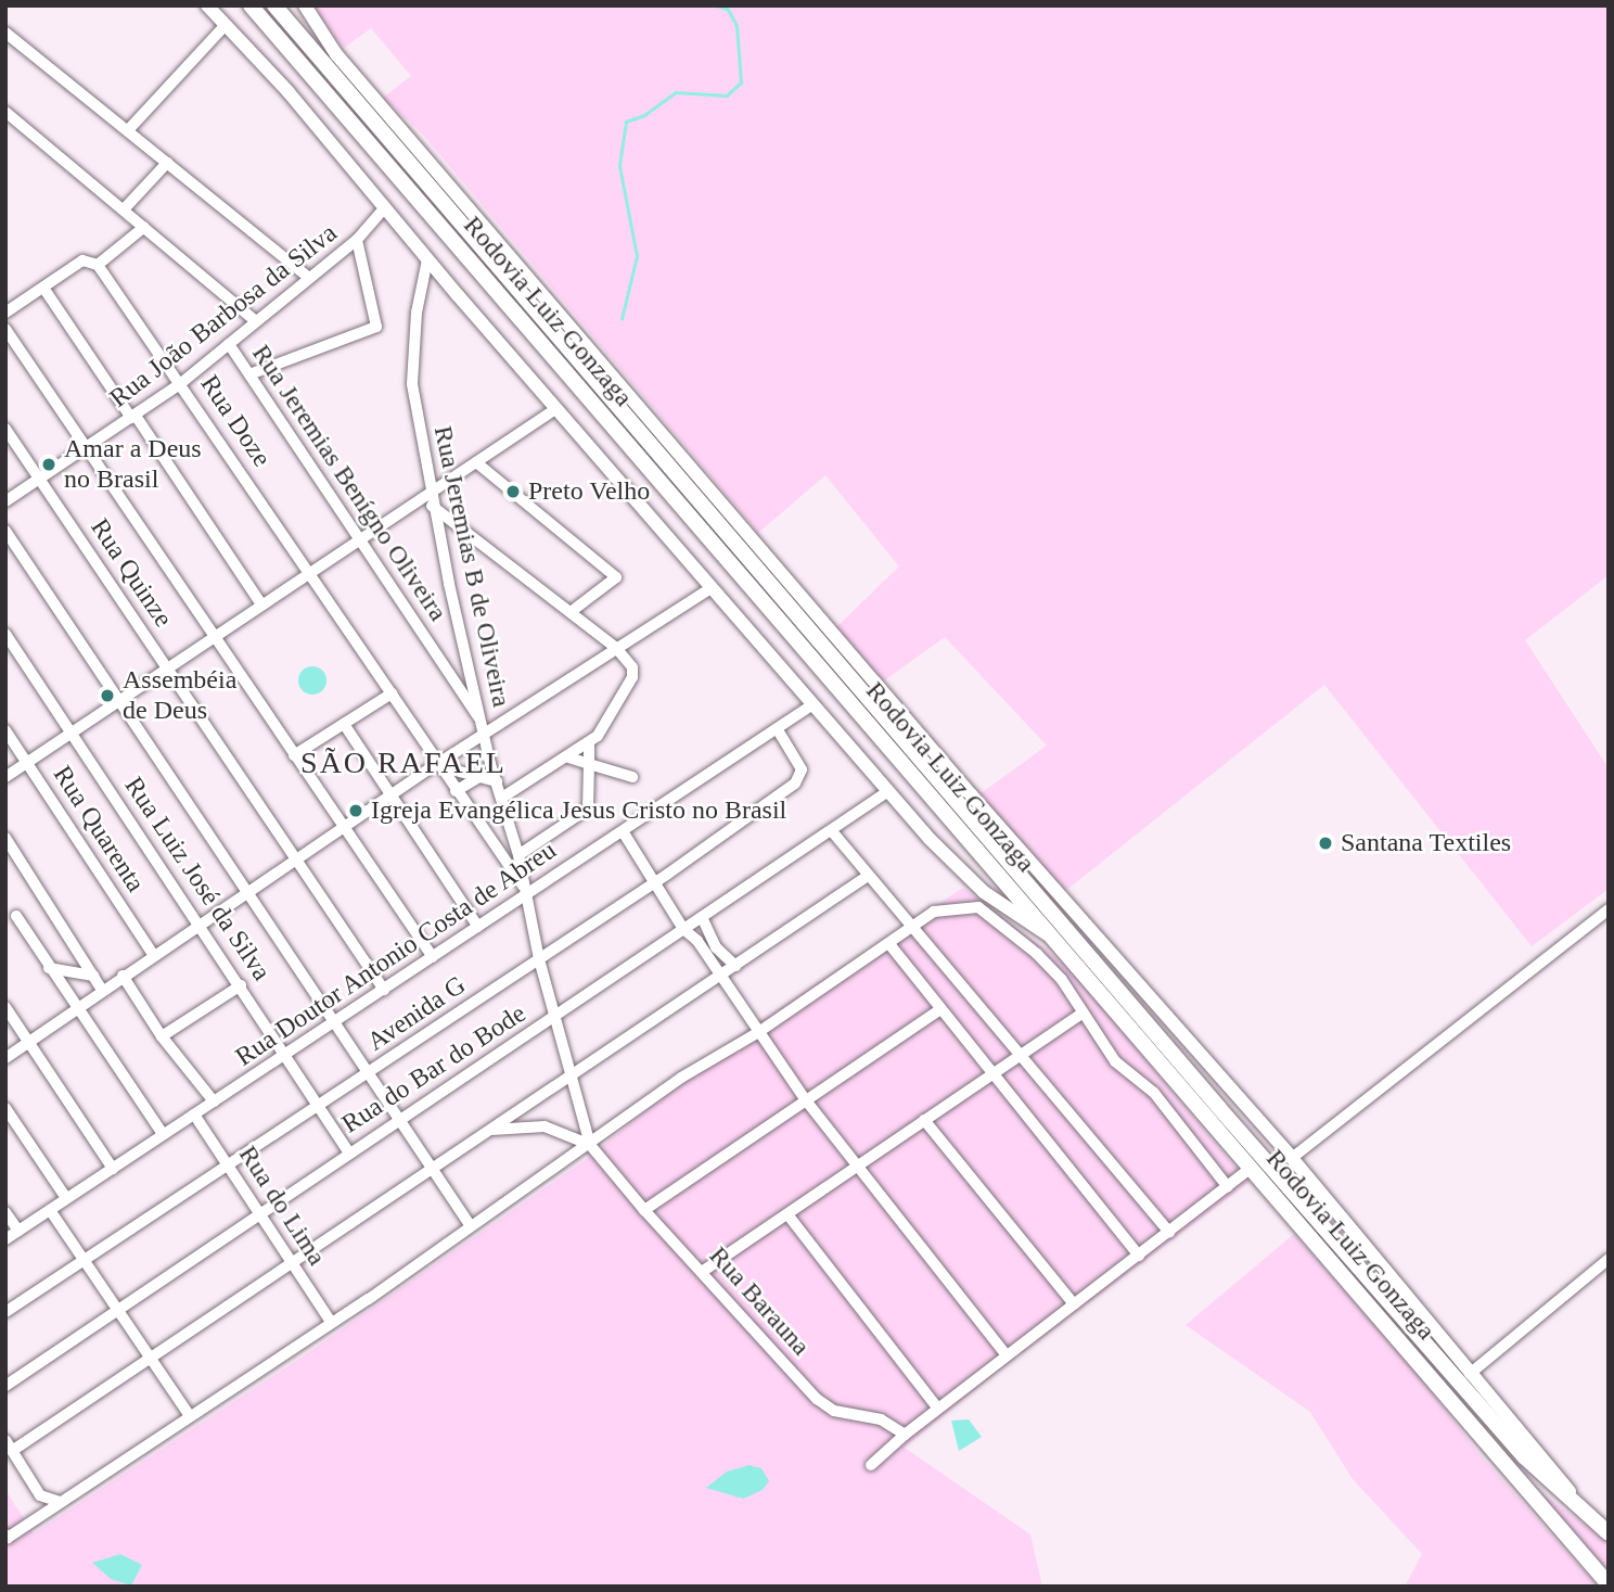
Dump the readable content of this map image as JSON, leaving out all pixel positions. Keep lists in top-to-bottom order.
{
  "streets": {
    "highway": ["Rodovia Luiz Gonzaga"],
    "street": [
      "Rua João Barbosa da Silva",
      "Rua Doze",
      "Rua Jeremias Benígno Oliveira",
      "Rua Jeremias B de Oliveira",
      "Rua Quinze",
      "Rua Quarenta",
      "Rua Luiz José da Silva",
      "Rua Doutor Antonio Costa de Abreu",
      "Avenida G",
      "Rua do Bar do Bode",
      "Rua do Lima",
      "Rua Barauna"
    ]
  },
  "crossings": [
    ["Rua João Barbosa da Silva", "Rua Doze"],
    ["Rua João Barbosa da Silva", "Rua Jeremias Benígno Oliveira"],
    ["Rua João Barbosa da Silva", "Rua Quinze"],
    ["Rua Doze", "Rua Jeremias B de Oliveira"],
    ["Rua Doze", "Rua Doutor Antonio Costa de Abreu"],
    ["Rua Jeremias Benígno Oliveira", "Rua Jeremias B de Oliveira"],
    ["Rua Jeremias B de Oliveira", "Rua Doutor Antonio Costa de Abreu"],
    ["Rua Jeremias B de Oliveira", "Avenida G"],
    ["Rua Jeremias B de Oliveira", "Rua do Bar do Bode"],
    ["Rua Jeremias B de Oliveira", "Rua Barauna"],
    ["Rua Quinze", "Rua Doutor Antonio Costa de Abreu"],
    ["Rua Luiz José da Silva", "Rua Doutor Antonio Costa de Abreu"],
    ["Rua Luiz José da Silva", "Avenida G"],
    ["Rua Luiz José da Silva", "Rua do Bar do Bode"],
    ["Rua Doutor Antonio Costa de Abreu", "Avenida G"],
    ["Rua Doutor Antonio Costa de Abreu", "Rua do Lima"],
    ["Avenida G", "Rua do Lima"],
    ["Rua do Bar do Bode", "Rua do Lima"]
  ],
  "districts": ["SÃO RAFAEL"],
  "places": [
    "Amar a Deus no Brasil",
    "Preto Velho",
    "Assembéia de Deus",
    "Igreja Evangélica Jesus Cristo no Brasil",
    "Santana Textiles"
  ]
}
